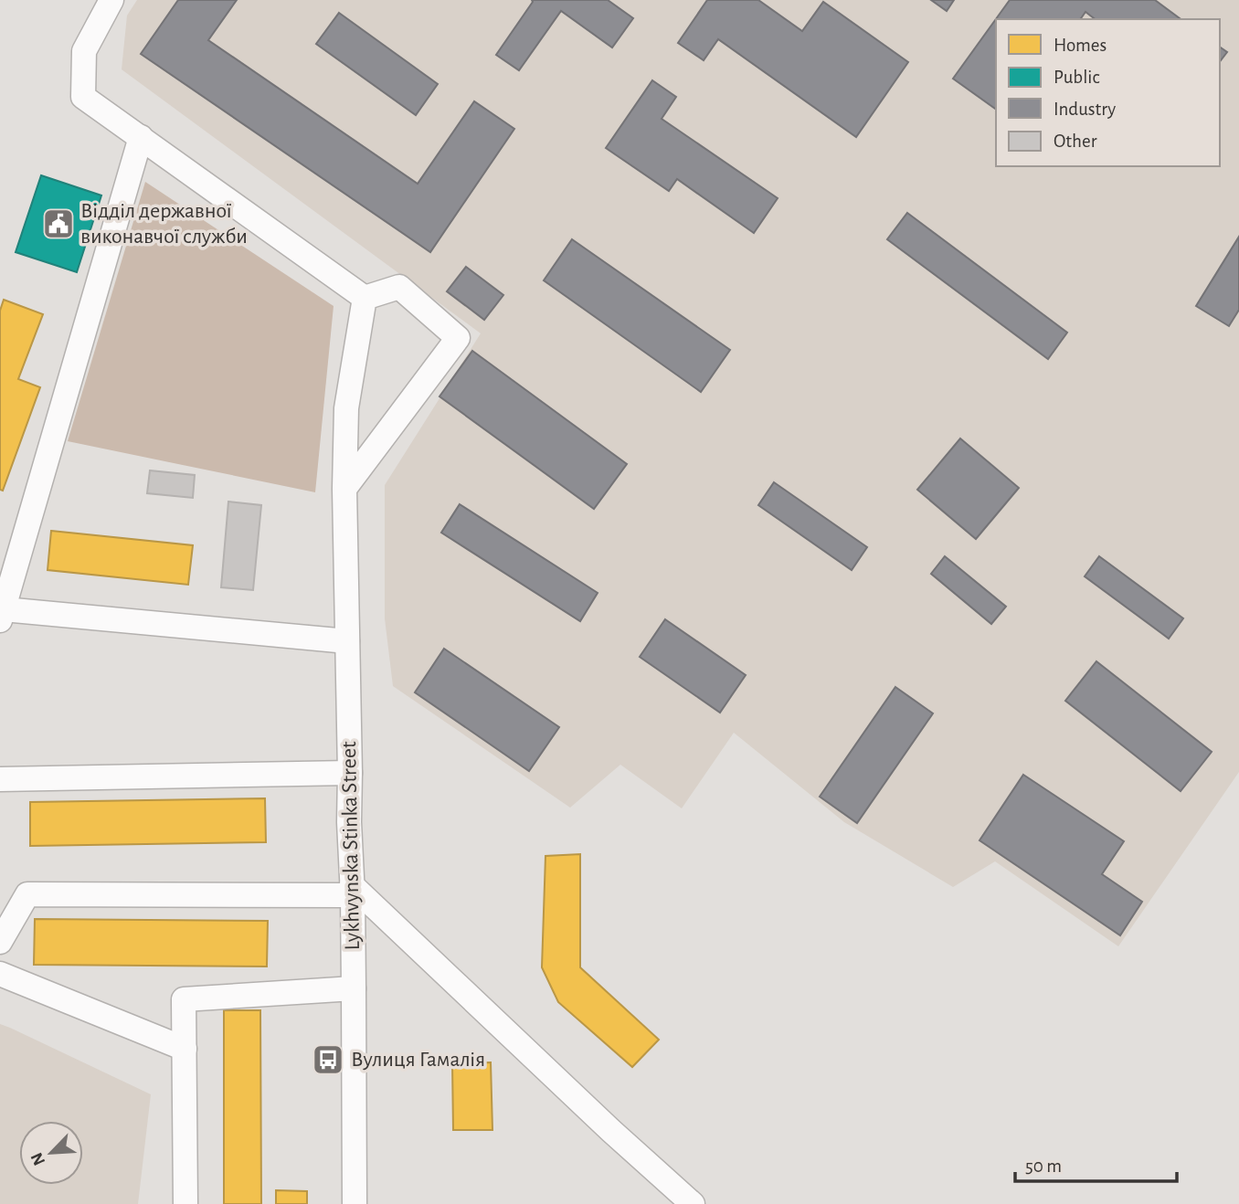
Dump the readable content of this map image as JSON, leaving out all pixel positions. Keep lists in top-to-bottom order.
{
  "streets": {
    "street": ["Lykhvynska Stinka Street"]
  },
  "places": {
    "public building": ["Відділ державної виконавчої служби"],
    "bus stop": ["Вулиця Гамалія"]
  },
  "legend": [
    "Homes",
    "Public",
    "Industry",
    "Other"
  ],
  "scale_bar": "50 m",
  "north": "bottom left"
}
